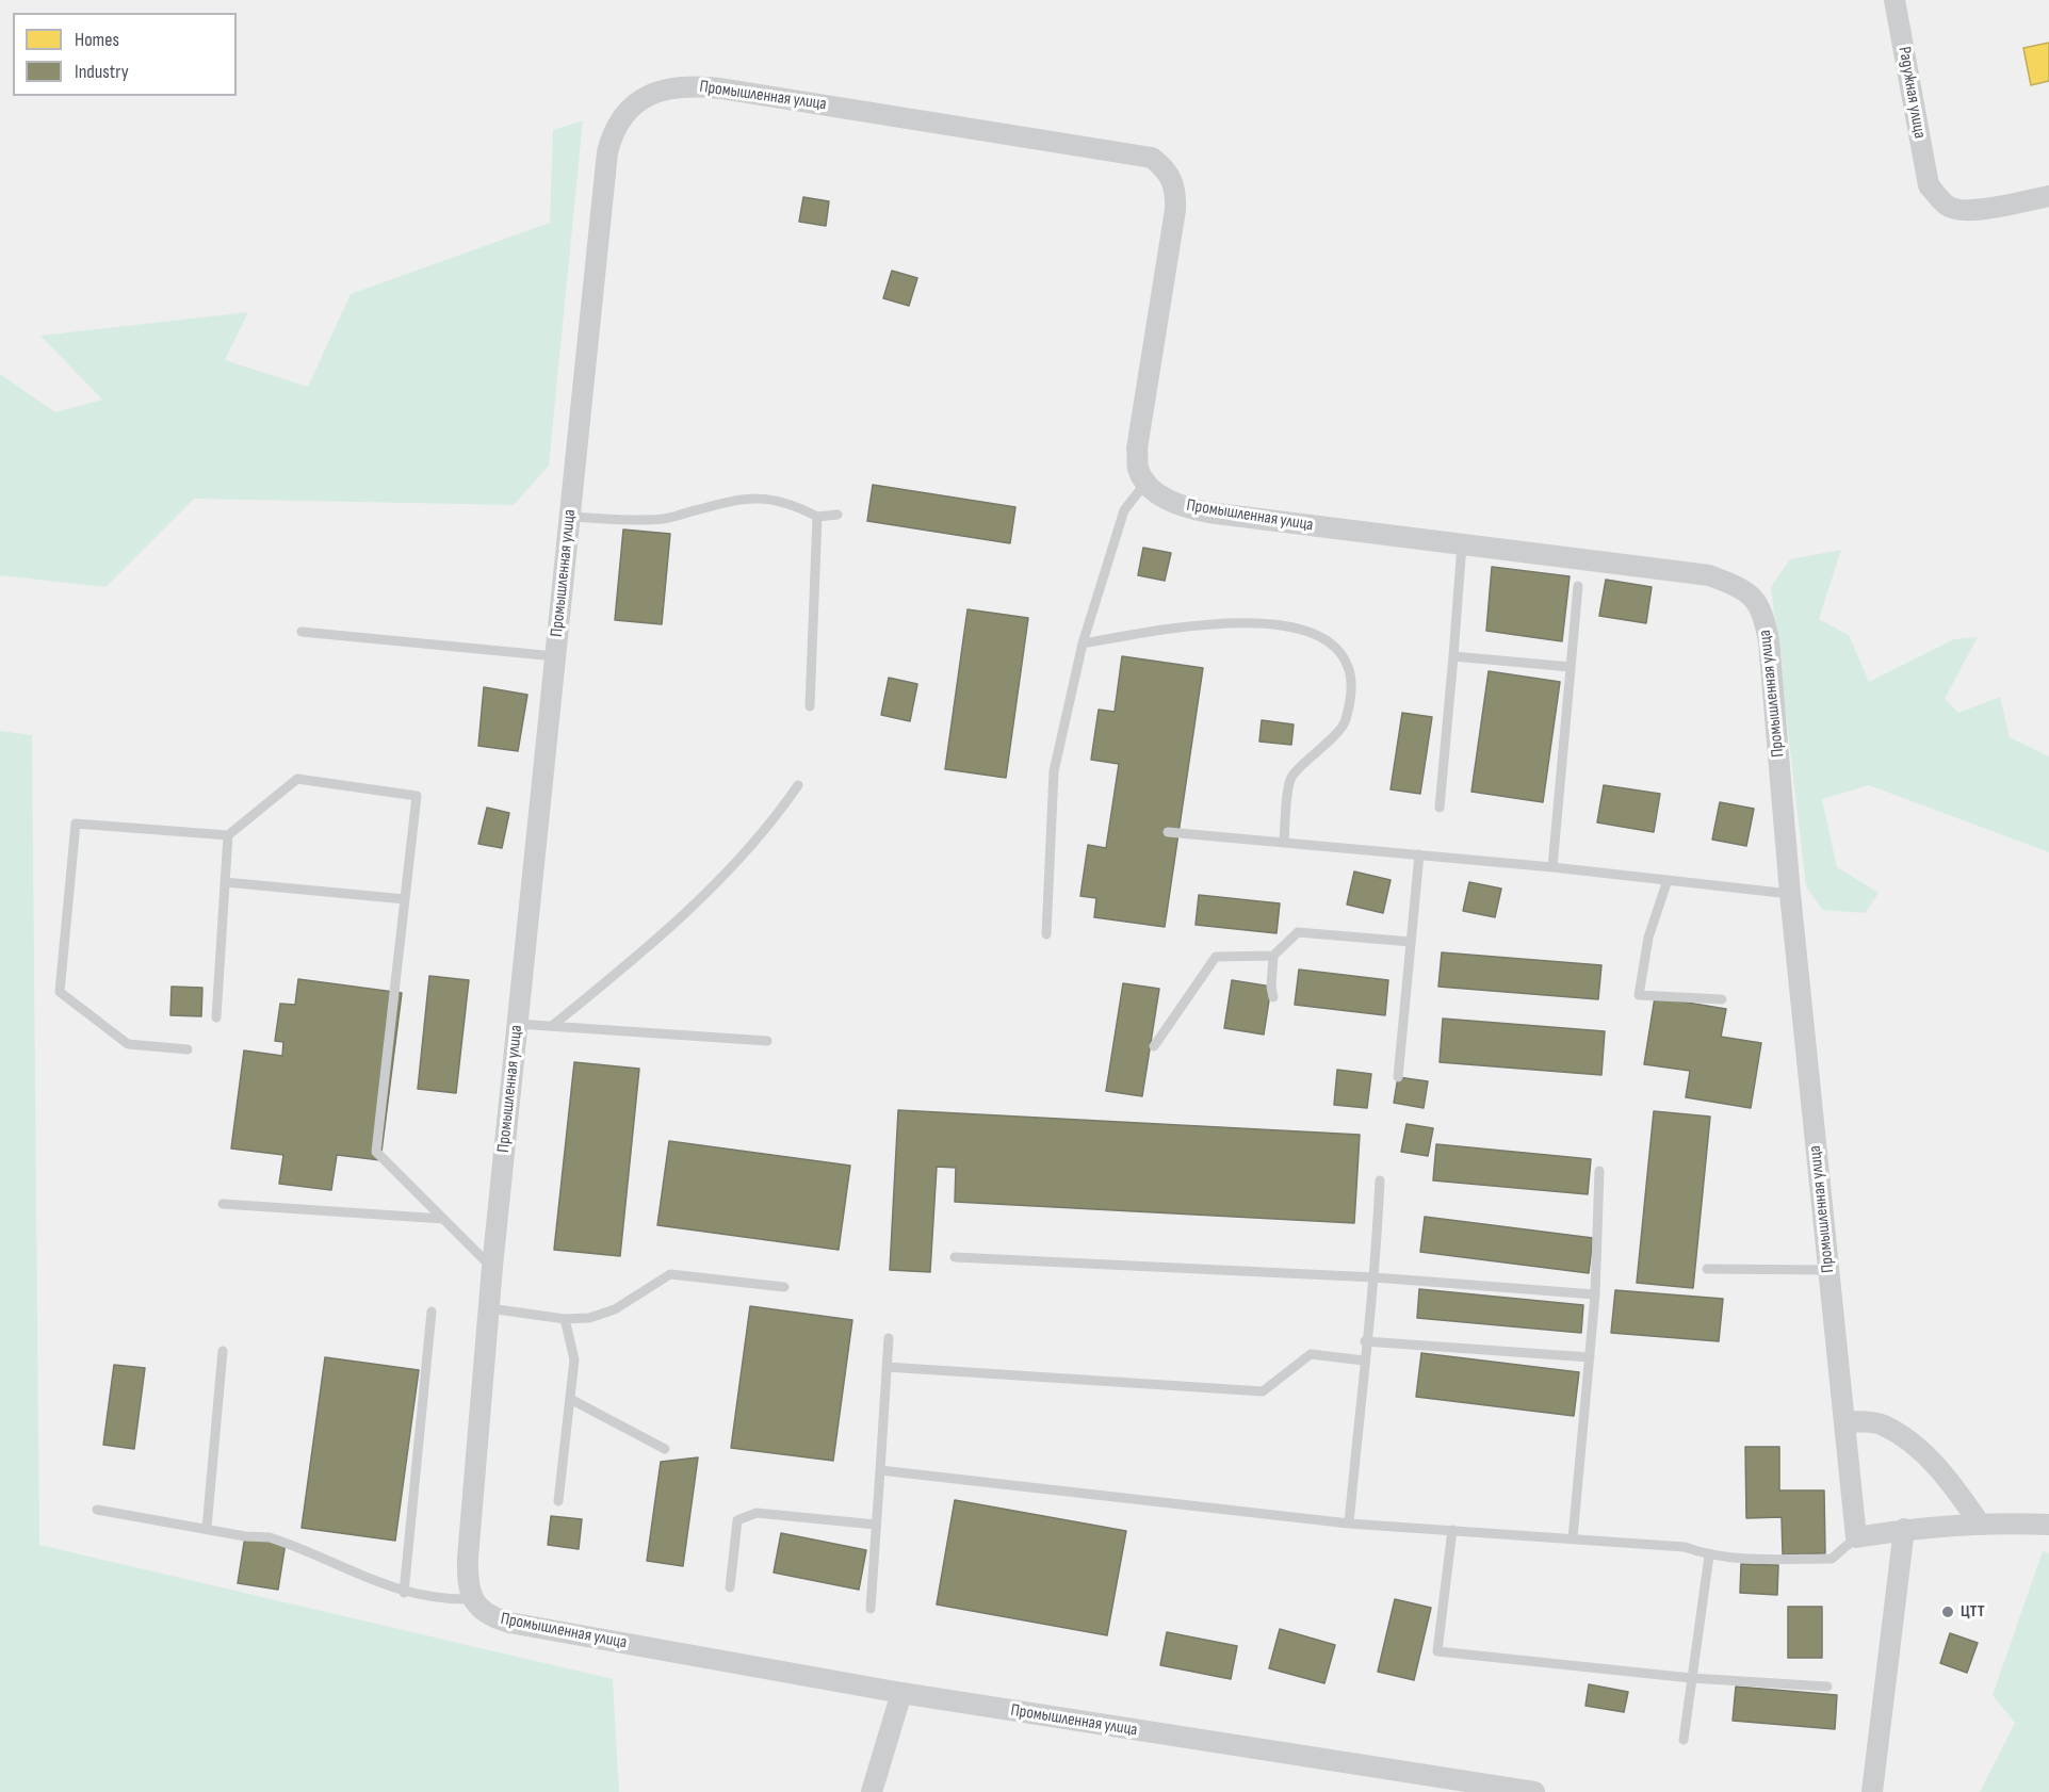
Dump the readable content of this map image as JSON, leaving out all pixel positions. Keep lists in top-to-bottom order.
{
  "streets": {
    "street": ["Радужная улица", "Промышленная улица"]
  },
  "places": ["ЦТТ"],
  "legend": ["Homes", "Industry"]
}
